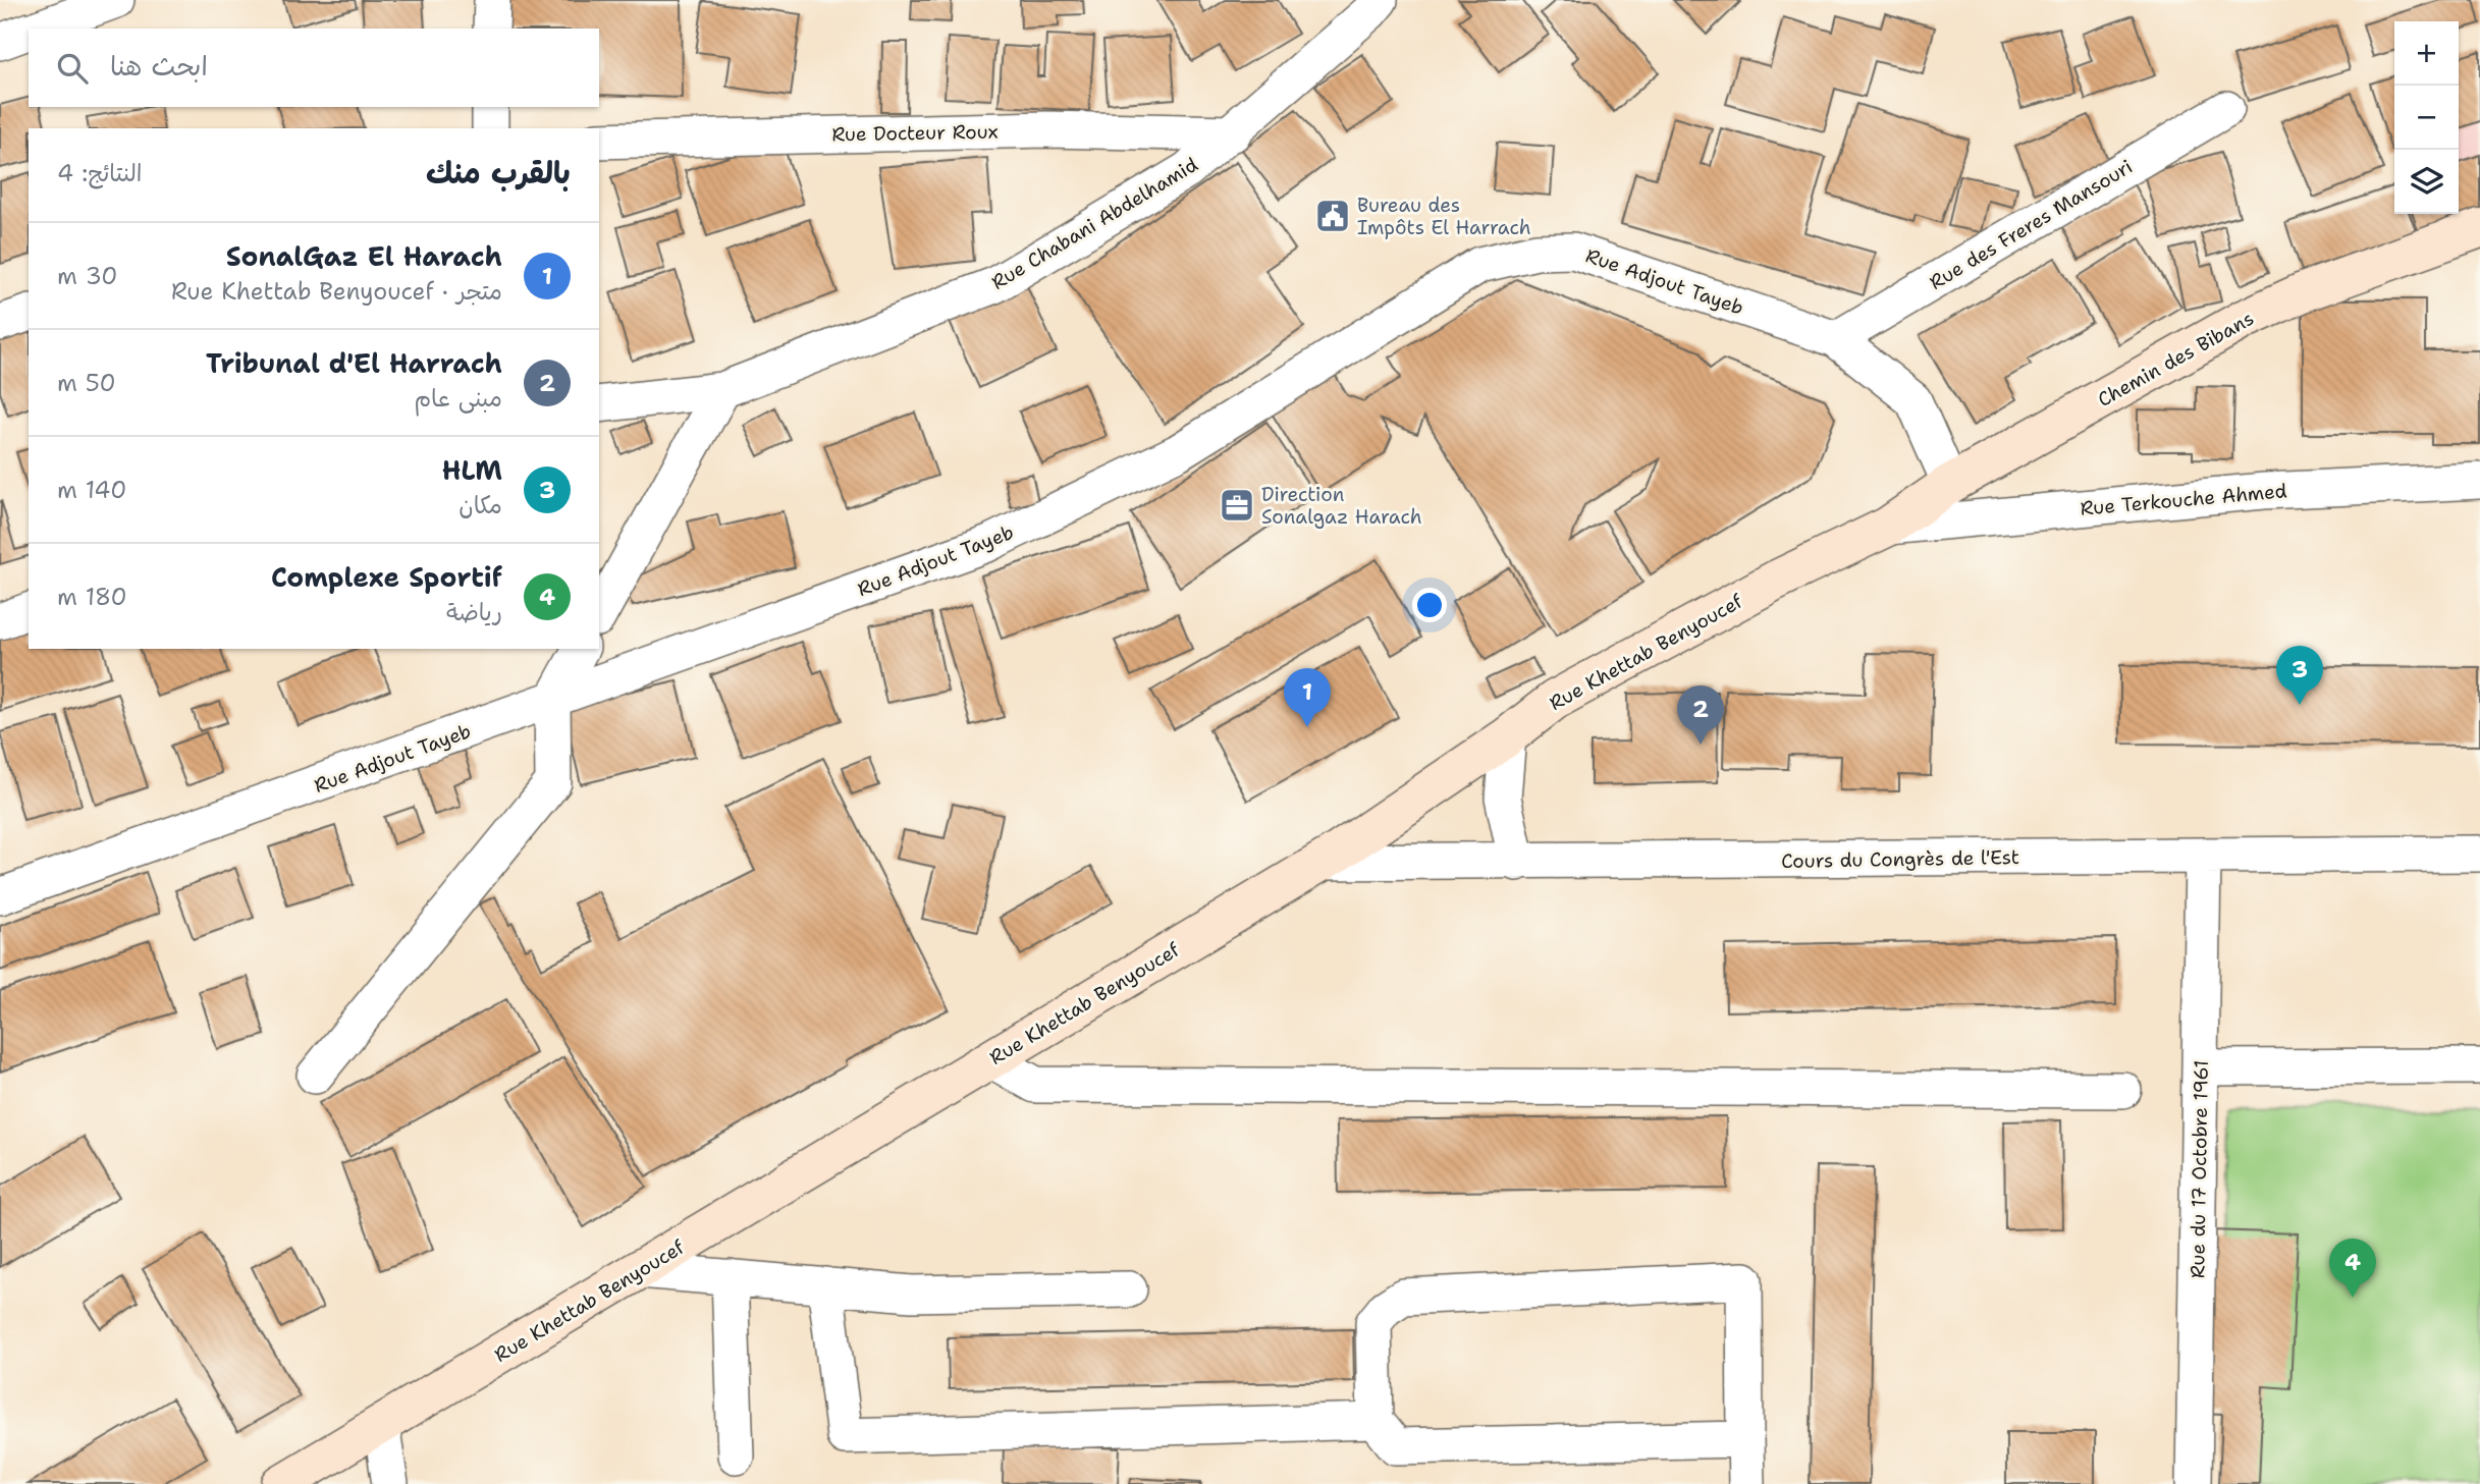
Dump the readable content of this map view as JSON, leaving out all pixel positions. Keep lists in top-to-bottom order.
{
  "streets": {
    "main road": ["Chemin des Bibans", "Rue Khettab Benyoucef"],
    "street": [
      "Rue Docteur Roux",
      "Rue Chabani Abdelhamid",
      "Rue des Freres Mansouri",
      "Rue Adjout Tayeb",
      "Rue Terkouche Ahmed",
      "Cours du Congrès de l'Est",
      "Rue du 17 Octobre 1961"
    ]
  },
  "crossings": [
    ["Rue Docteur Roux", "Rue Chabani Abdelhamid"],
    ["Rue des Freres Mansouri", "Rue Adjout Tayeb"],
    ["Rue Adjout Tayeb", "Chemin des Bibans"],
    ["Chemin des Bibans", "Rue Terkouche Ahmed"],
    ["Chemin des Bibans", "Rue Khettab Benyoucef"],
    ["Rue Terkouche Ahmed", "Rue Khettab Benyoucef"],
    ["Rue Khettab Benyoucef", "Cours du Congrès de l'Est"],
    ["Cours du Congrès de l'Est", "Rue du 17 Octobre 1961"]
  ],
  "places": {
    "public building": ["Bureau des Impôts El Harrach"],
    "office": ["Direction Sonalgaz Harach"]
  },
  "page": {
    "map_buttons": ["+", "−"],
    "search": "ابحث هنا",
    "heading": ["بالقرب منك", "النتائج: 4"],
    "list": [
      {
        "mark": "1",
        "name": "SonalGaz El Harach",
        "note": "متجر · Rue Khettab Benyoucef",
        "value": "30 m"
      },
      {
        "mark": "2",
        "name": "Tribunal d'El Harrach",
        "note": "مبنى عام",
        "value": "50 m"
      },
      {
        "mark": "3",
        "name": "HLM",
        "note": "مكان",
        "value": "140 m"
      },
      {
        "mark": "4",
        "name": "Complexe Sportif",
        "note": "رياضة",
        "value": "180 m"
      }
    ],
    "pins": [
      "3",
      "1",
      "2",
      "4"
    ]
  }
}
